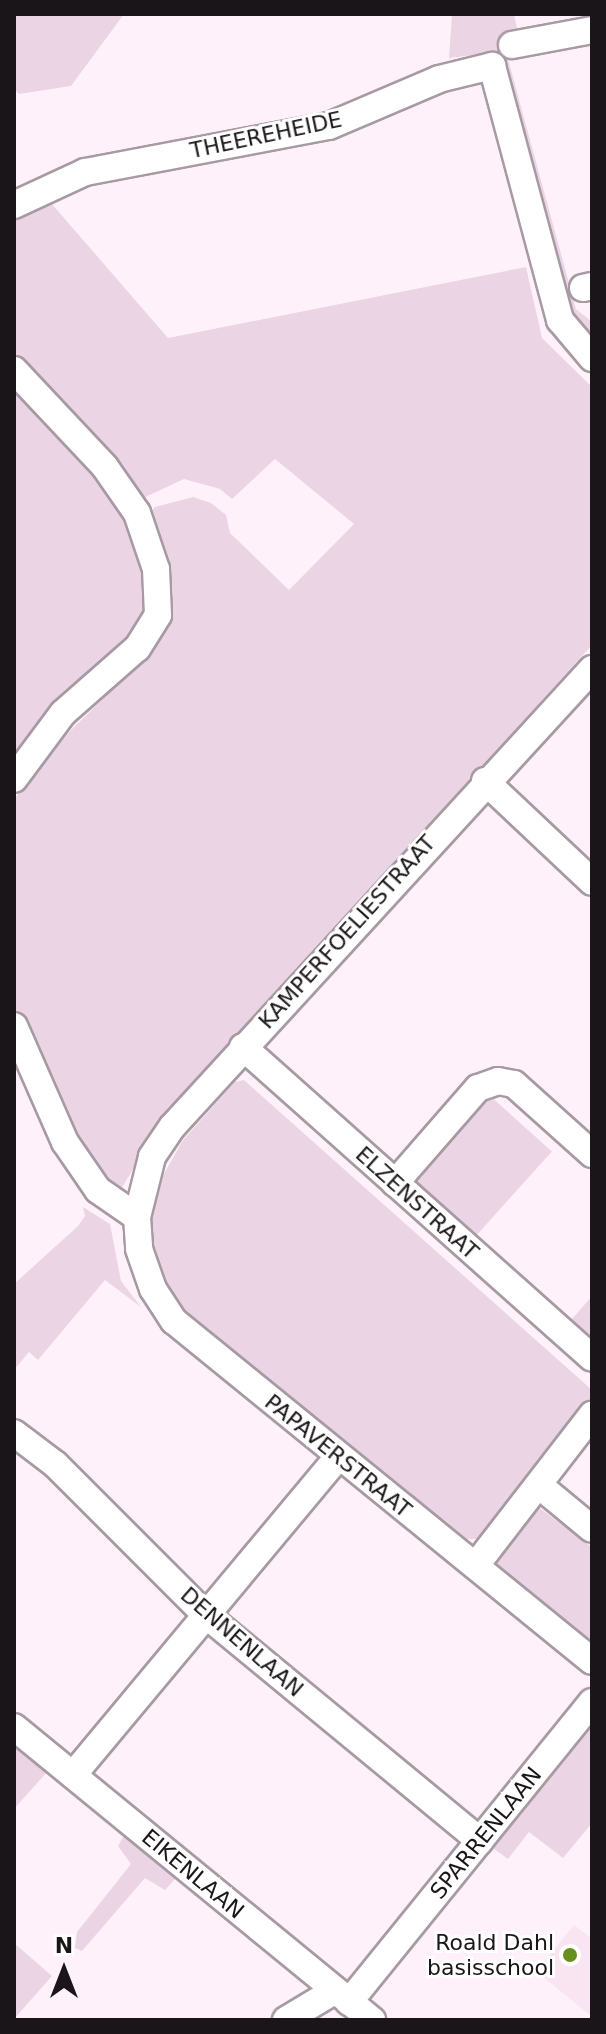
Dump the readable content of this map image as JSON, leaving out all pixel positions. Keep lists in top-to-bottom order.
{
  "streets": {
    "street": [
      "THEEREHEIDE",
      "KAMPERFOELIESTRAAT",
      "ELZENSTRAAT",
      "PAPAVERSTRAAT",
      "DENNENLAAN",
      "SPARRENLAAN",
      "EIKENLAAN"
    ]
  },
  "crossings": [
    ["KAMPERFOELIESTRAAT", "ELZENSTRAAT"],
    ["KAMPERFOELIESTRAAT", "PAPAVERSTRAAT"],
    ["DENNENLAAN", "SPARRENLAAN"],
    ["SPARRENLAAN", "EIKENLAAN"]
  ],
  "places": ["Roald Dahl basisschool"],
  "north": "top"
}
